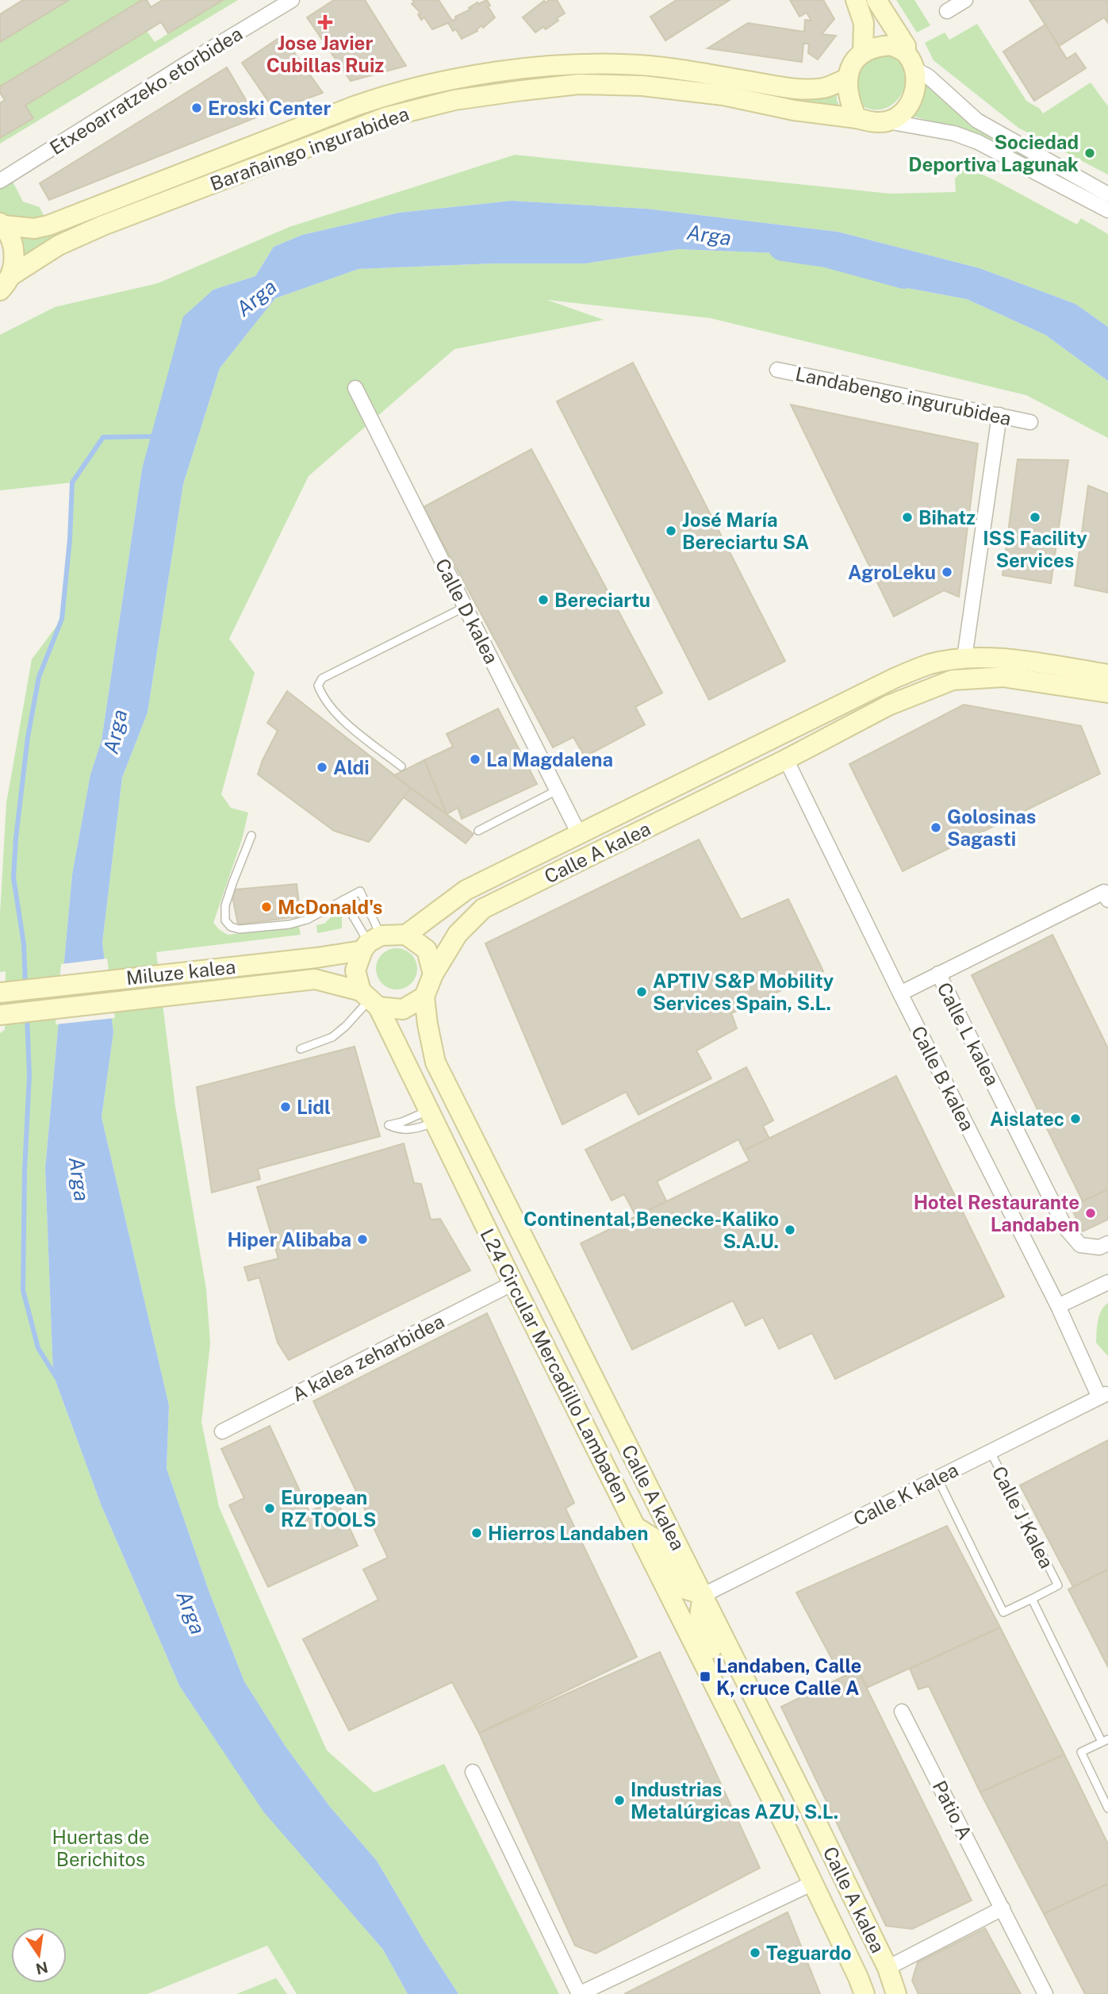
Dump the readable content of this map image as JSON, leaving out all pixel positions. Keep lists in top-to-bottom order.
{
  "streets": {
    "main road": [
      "Barañaingo ingurabidea",
      "Calle A kalea",
      "Miluze kalea",
      "L24 Circular Mercadillo Lambaden"
    ],
    "street": [
      "Etxeoarratzeko etorbidea",
      "Landabengo ingurubidea",
      "Calle D kalea",
      "Calle L kalea",
      "Calle B kalea",
      "A kalea zeharbidea",
      "Calle K kalea",
      "Patio A"
    ],
    "lane": ["Calle J Kalea"]
  },
  "crossings": [
    ["Calle D kalea", "Calle A kalea"],
    ["Calle A kalea", "Miluze kalea"],
    ["Calle A kalea", "Calle B kalea"],
    ["Calle A kalea", "L24 Circular Mercadillo Lambaden"],
    ["Calle A kalea", "Calle K kalea"],
    ["Miluze kalea", "L24 Circular Mercadillo Lambaden"],
    ["Calle L kalea", "Calle B kalea"],
    ["Calle B kalea", "Calle K kalea"],
    ["A kalea zeharbidea", "L24 Circular Mercadillo Lambaden"],
    ["Calle K kalea", "Calle J Kalea"]
  ],
  "water": ["Arga"],
  "parks": ["Huertas de Berichitos"],
  "places": {
    "health": ["Jose Javier Cubillas Ruiz"],
    "other": [
      "Eroski Center",
      "Sociedad Deportiva Lagunak",
      "Bihatz",
      "ISS Facility Services",
      "José María Bereciartu SA",
      "AgroLeku",
      "Bereciartu",
      "La Magdalena",
      "Aldi",
      "Golosinas Sagasti",
      "McDonald's",
      "APTIV S&P Mobility Services Spain, S.L.",
      "Lidl",
      "Aislatec",
      "Hotel Restaurante Landaben",
      "Continental,Benecke-Kaliko S.A.U.",
      "Hiper Alibaba",
      "European RZ TOOLS",
      "Hierros Landaben",
      "Industrias Metalúrgicas AZU, S.L.",
      "Teguardo"
    ],
    "transit": ["Landaben, Calle K, cruce Calle A"]
  },
  "north": "bottom"
}
